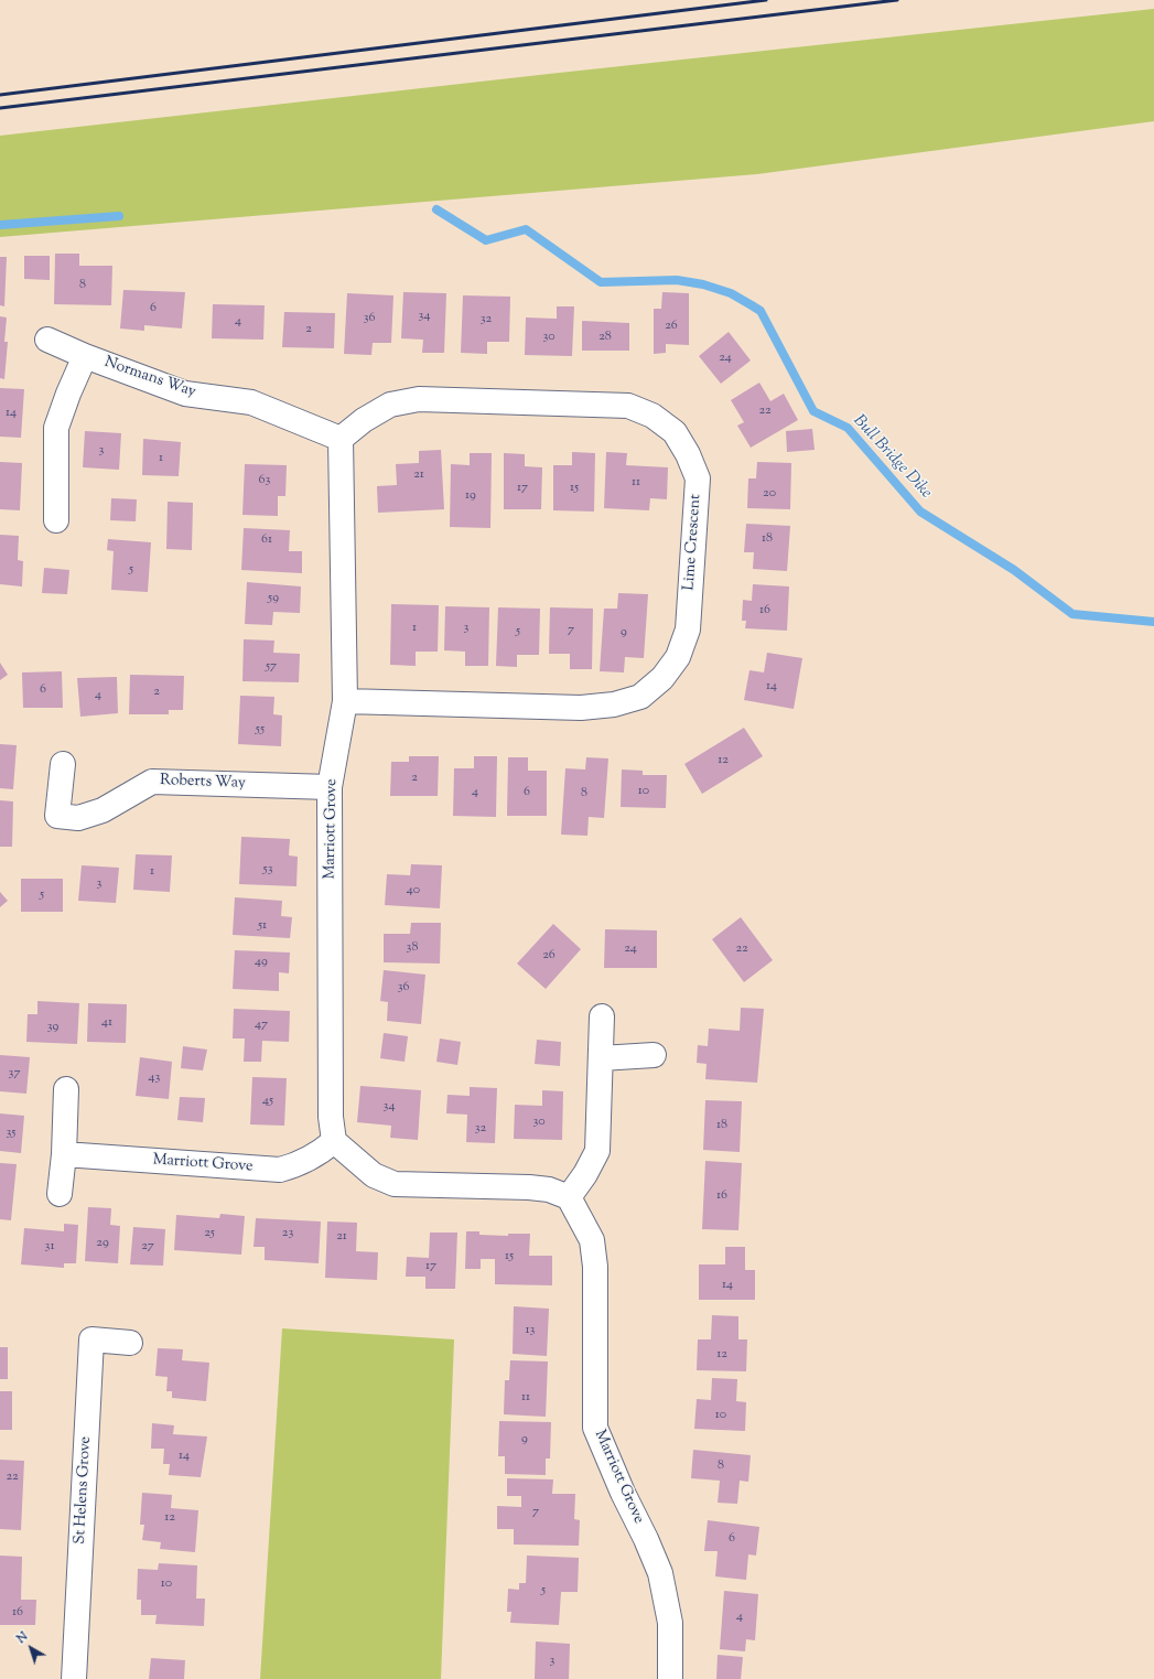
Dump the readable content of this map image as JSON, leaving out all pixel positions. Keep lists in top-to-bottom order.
{
  "streets": {
    "street": [
      "Normans Way",
      "Lime Crescent",
      "Roberts Way",
      "Marriott Grove",
      "St Helens Grove"
    ]
  },
  "crossings": [
    ["Normans Way", "Lime Crescent"],
    ["Normans Way", "Marriott Grove"],
    ["Lime Crescent", "Marriott Grove"],
    ["Roberts Way", "Marriott Grove"]
  ],
  "water": ["Bull Bridge Dike"],
  "house_numbers": [
    "8",
    "6",
    "34",
    "36",
    "32",
    "4",
    "26",
    "2",
    "30",
    "28",
    "24",
    "22",
    "14",
    "3",
    "1",
    "21",
    "63",
    "11",
    "17",
    "15",
    "20",
    "19",
    "18",
    "61",
    "5",
    "59",
    "16",
    "1",
    "3",
    "7",
    "5",
    "9",
    "57",
    "14",
    "6",
    "2",
    "4",
    "55",
    "12",
    "2",
    "10",
    "4",
    "6",
    "8",
    "53",
    "1",
    "3",
    "40",
    "5",
    "51",
    "38",
    "24",
    "22",
    "26",
    "49",
    "36",
    "41",
    "47",
    "39",
    "37",
    "43",
    "45",
    "34",
    "30",
    "18",
    "32",
    "35",
    "16",
    "25",
    "23",
    "21",
    "29",
    "31",
    "27",
    "15",
    "17",
    "14",
    "13",
    "12",
    "11",
    "10",
    "9",
    "14",
    "8",
    "22",
    "7",
    "12",
    "6",
    "10",
    "5",
    "16",
    "4",
    "3"
  ],
  "north": "top left"
}
